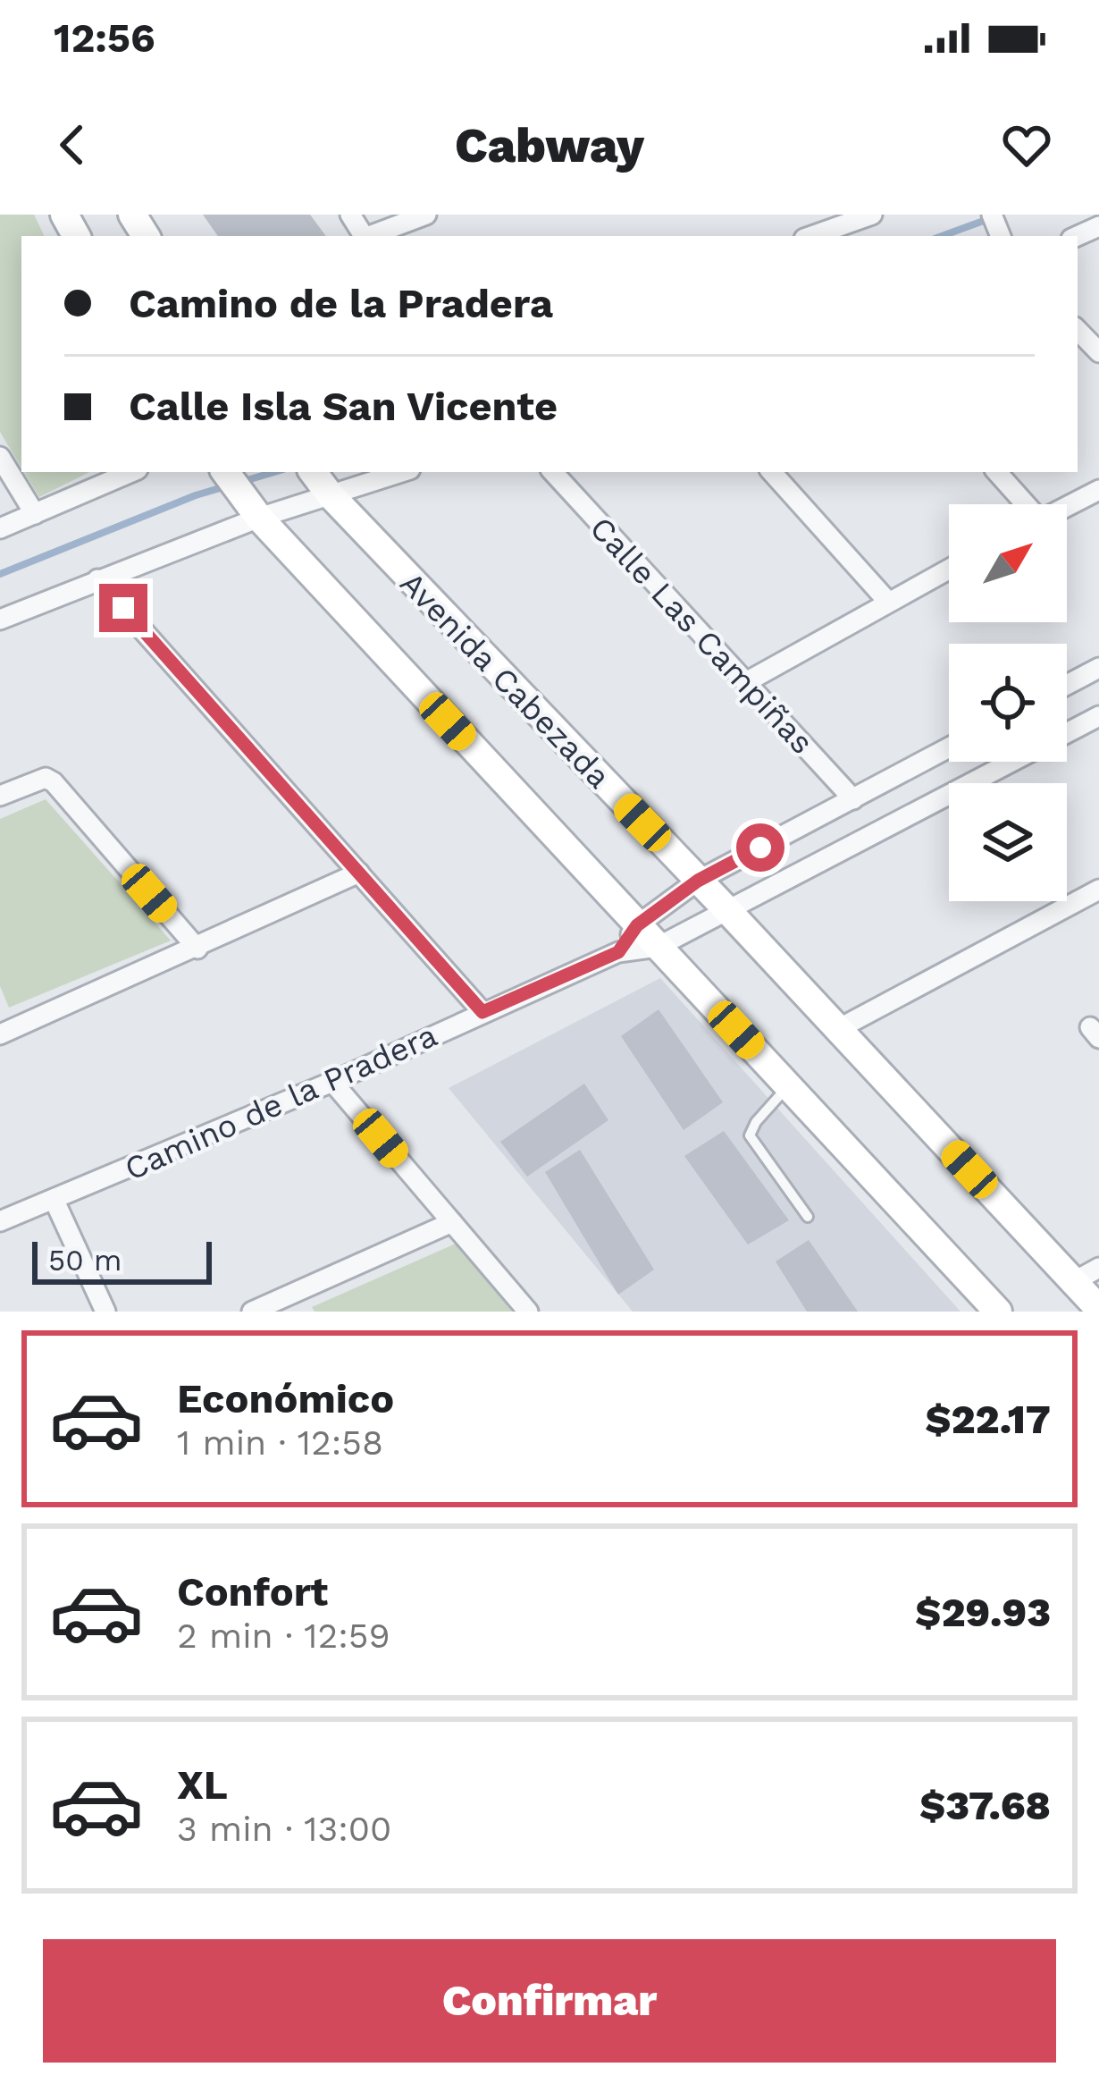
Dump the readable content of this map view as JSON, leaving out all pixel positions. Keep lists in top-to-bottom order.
{
  "streets": {
    "main road": ["Avenida Cabezada"],
    "street": ["Calle Las Campiñas", "Camino de la Pradera"]
  },
  "crossings": [
    ["Avenida Cabezada", "Camino de la Pradera"]
  ],
  "scale_bar": "50 m",
  "north": "top right",
  "page": {
    "status": "12:56",
    "header": "Cabway",
    "banner": ["Camino de la Pradera", "Calle Isla San Vicente"],
    "scale": "50 m",
    "list": [
      {
        "name": "Económico",
        "note": "1 min · 12:58",
        "value": "$22.17"
      },
      {
        "name": "Confort",
        "note": "2 min · 12:59",
        "value": "$29.93"
      },
      {
        "name": "XL",
        "note": "3 min · 13:00",
        "value": "$37.68"
      }
    ],
    "buttons": "Confirmar"
  }
}
